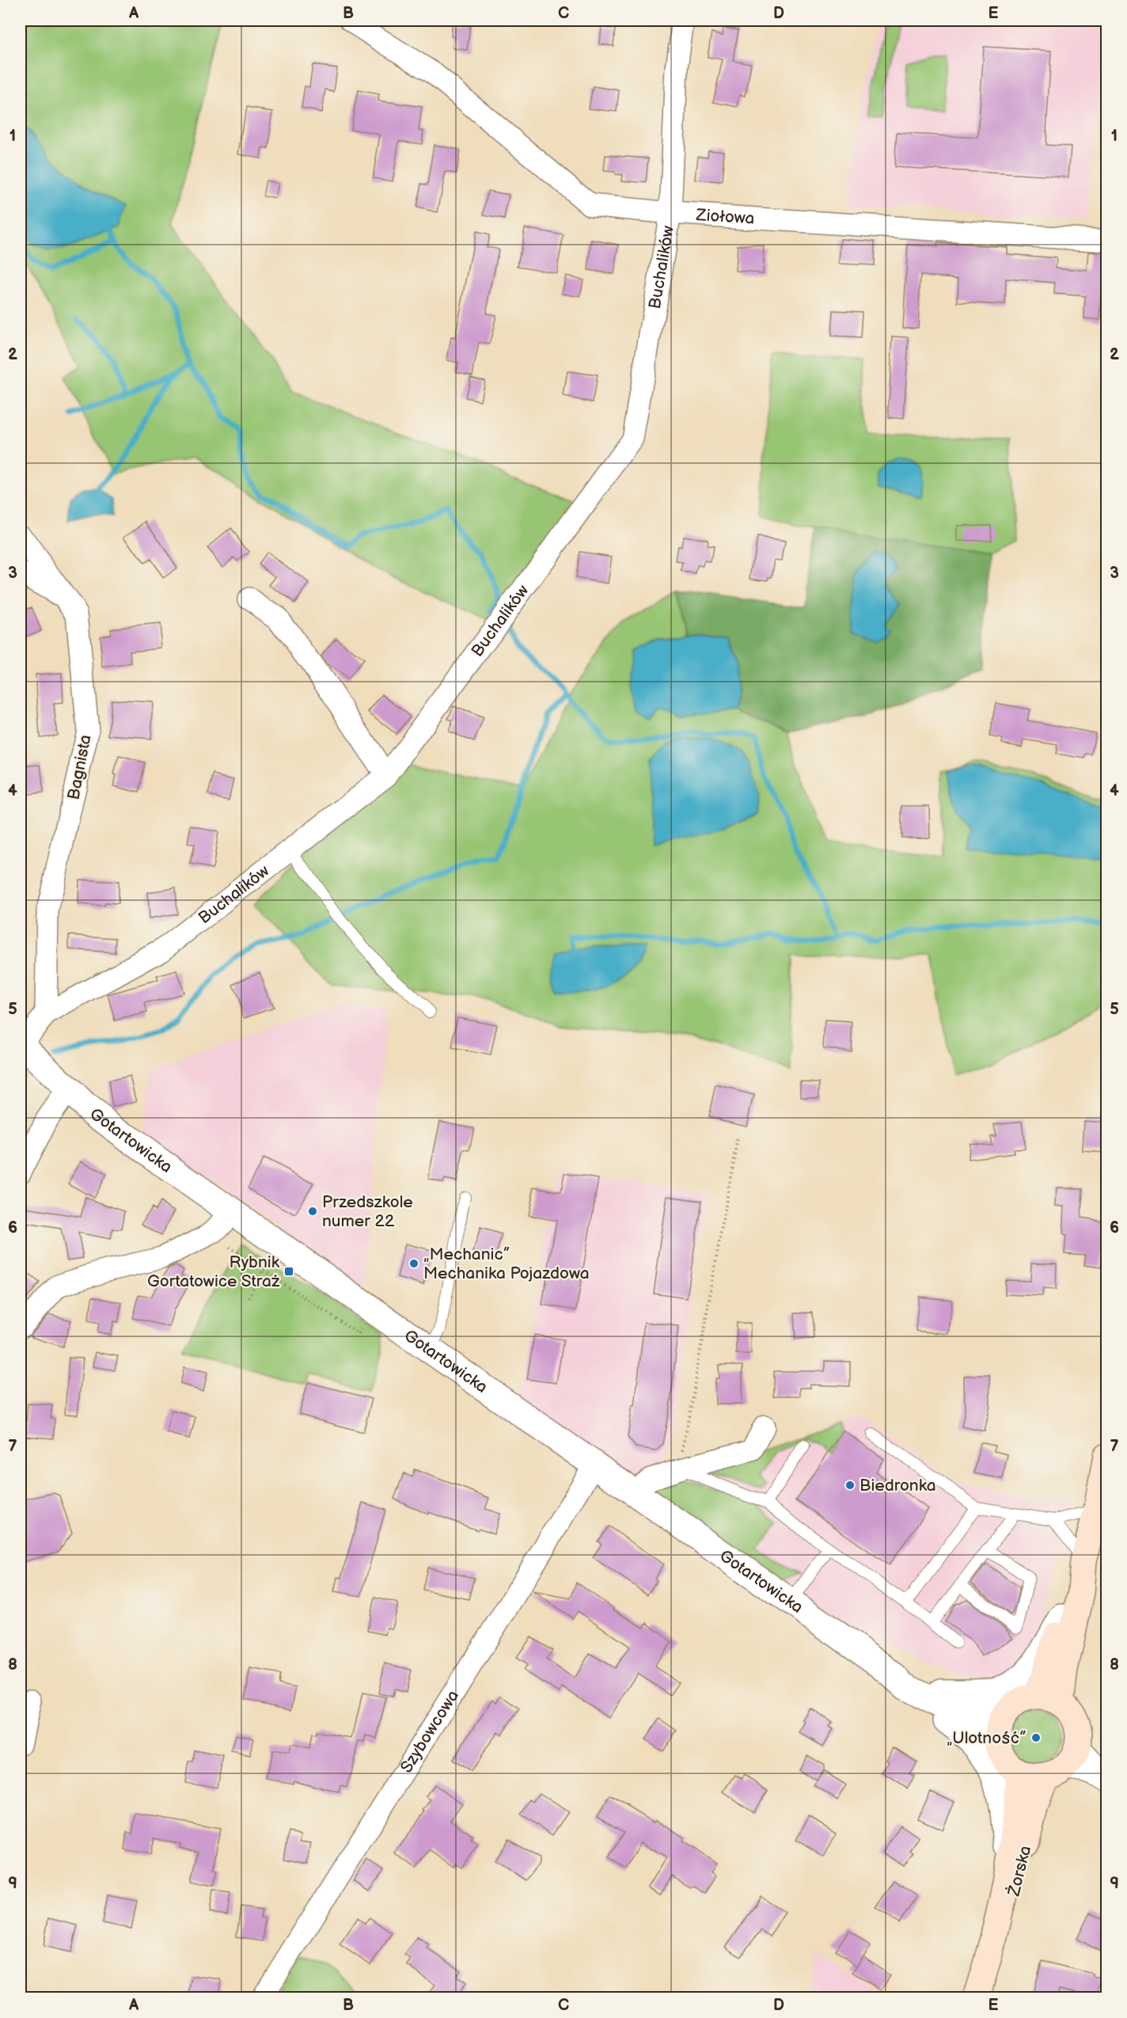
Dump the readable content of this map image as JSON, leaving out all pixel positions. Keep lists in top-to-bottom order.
{
  "streets": {
    "main road": ["Żorska"],
    "street": [
      "Ziołowa",
      "Buchalików",
      "Bagnista",
      "Gotartowicka",
      "Szybowcowa"
    ]
  },
  "crossings": [
    ["Ziołowa", "Buchalików"],
    ["Buchalików", "Bagnista"],
    ["Buchalików", "Gotartowicka"],
    ["Gotartowicka", "Szybowcowa"],
    ["Gotartowicka", "Żorska"]
  ],
  "places": {
    "other": [
      "Przedszkole numer 22",
      "„Mechanic” Mechanika Pojazdowa",
      "Biedronka",
      "„Ulotność”"
    ],
    "transit": ["Rybnik Gortatowice Straż"]
  },
  "grid": {
    "columns": [
      "A",
      "B",
      "C",
      "D",
      "E"
    ],
    "rows": [
      "1",
      "2",
      "3",
      "4",
      "5",
      "6",
      "7",
      "8",
      "9"
    ]
  }
}
